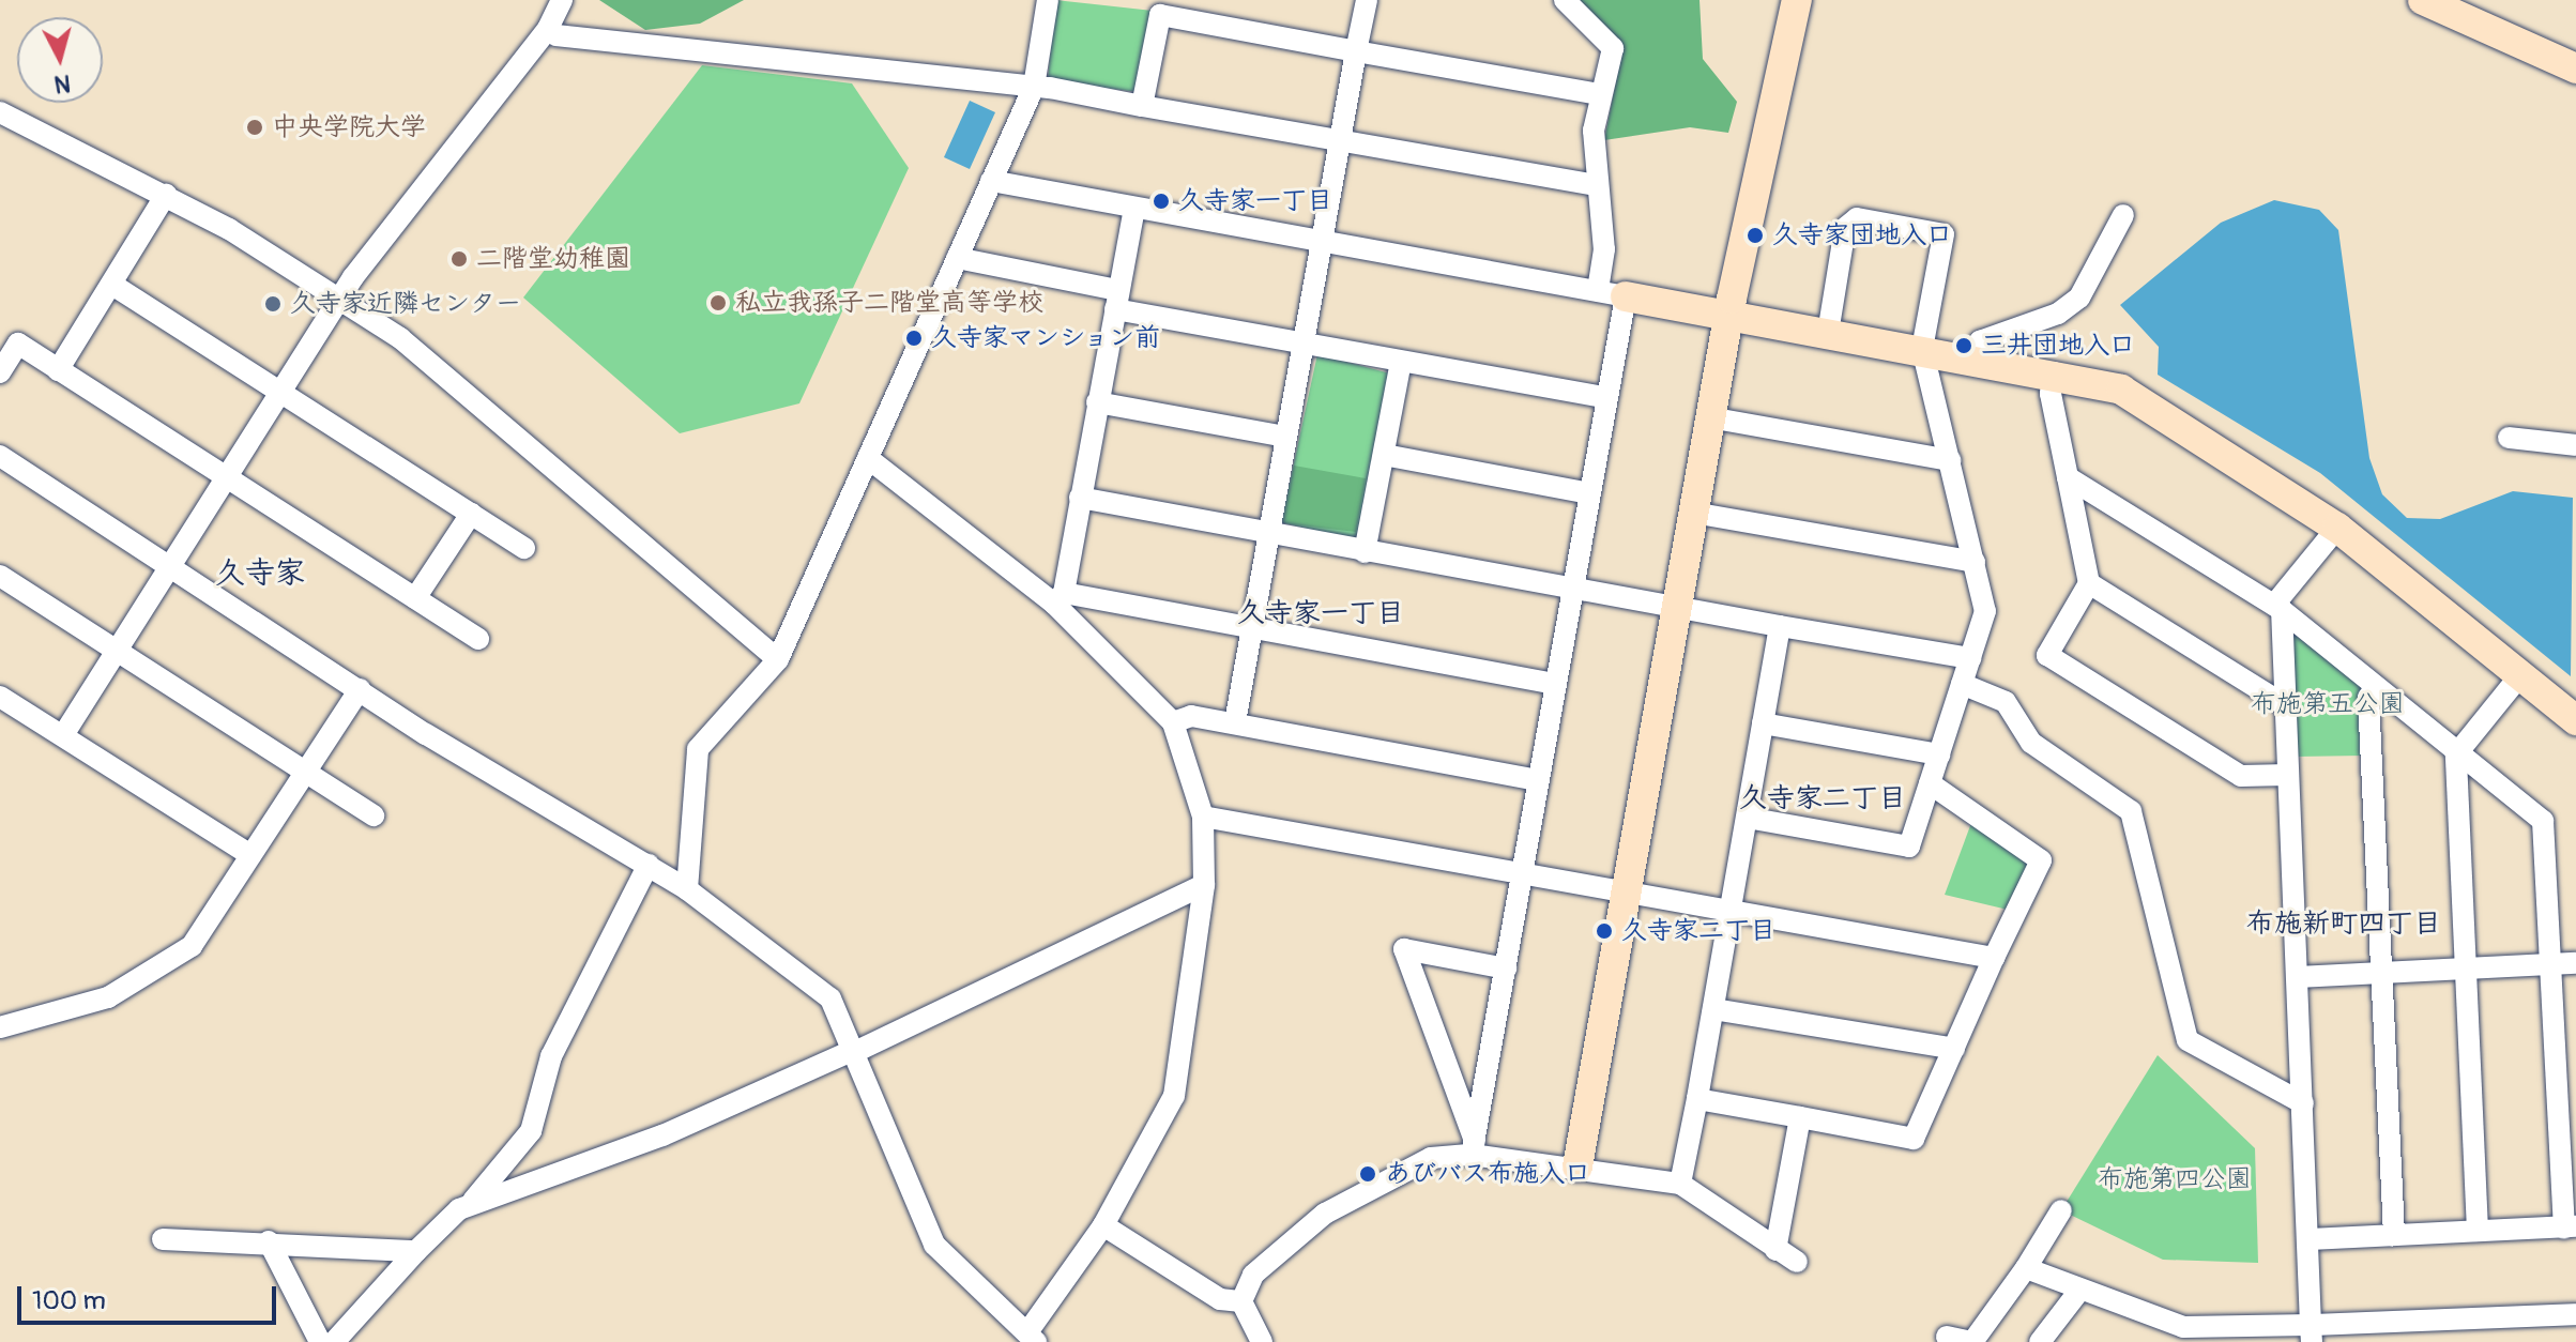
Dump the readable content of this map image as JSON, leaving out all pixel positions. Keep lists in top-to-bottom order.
{
  "districts": [
    "久寺家",
    "久寺家一丁目",
    "久寺家二丁目",
    "布施新町四丁目"
  ],
  "parks": ["布施第五公園", "布施第四公園"],
  "places": [
    "中央学院大学",
    "久寺家一丁目",
    "久寺家団地入口",
    "二階堂幼稚園",
    "私立我孫子二階堂高等学校",
    "久寺家近隣センター",
    "久寺家マンション前",
    "三井団地入口",
    "久寺家二丁目",
    "あびバス布施入口"
  ],
  "scale_bar": "100 m",
  "north": "bottom"
}
